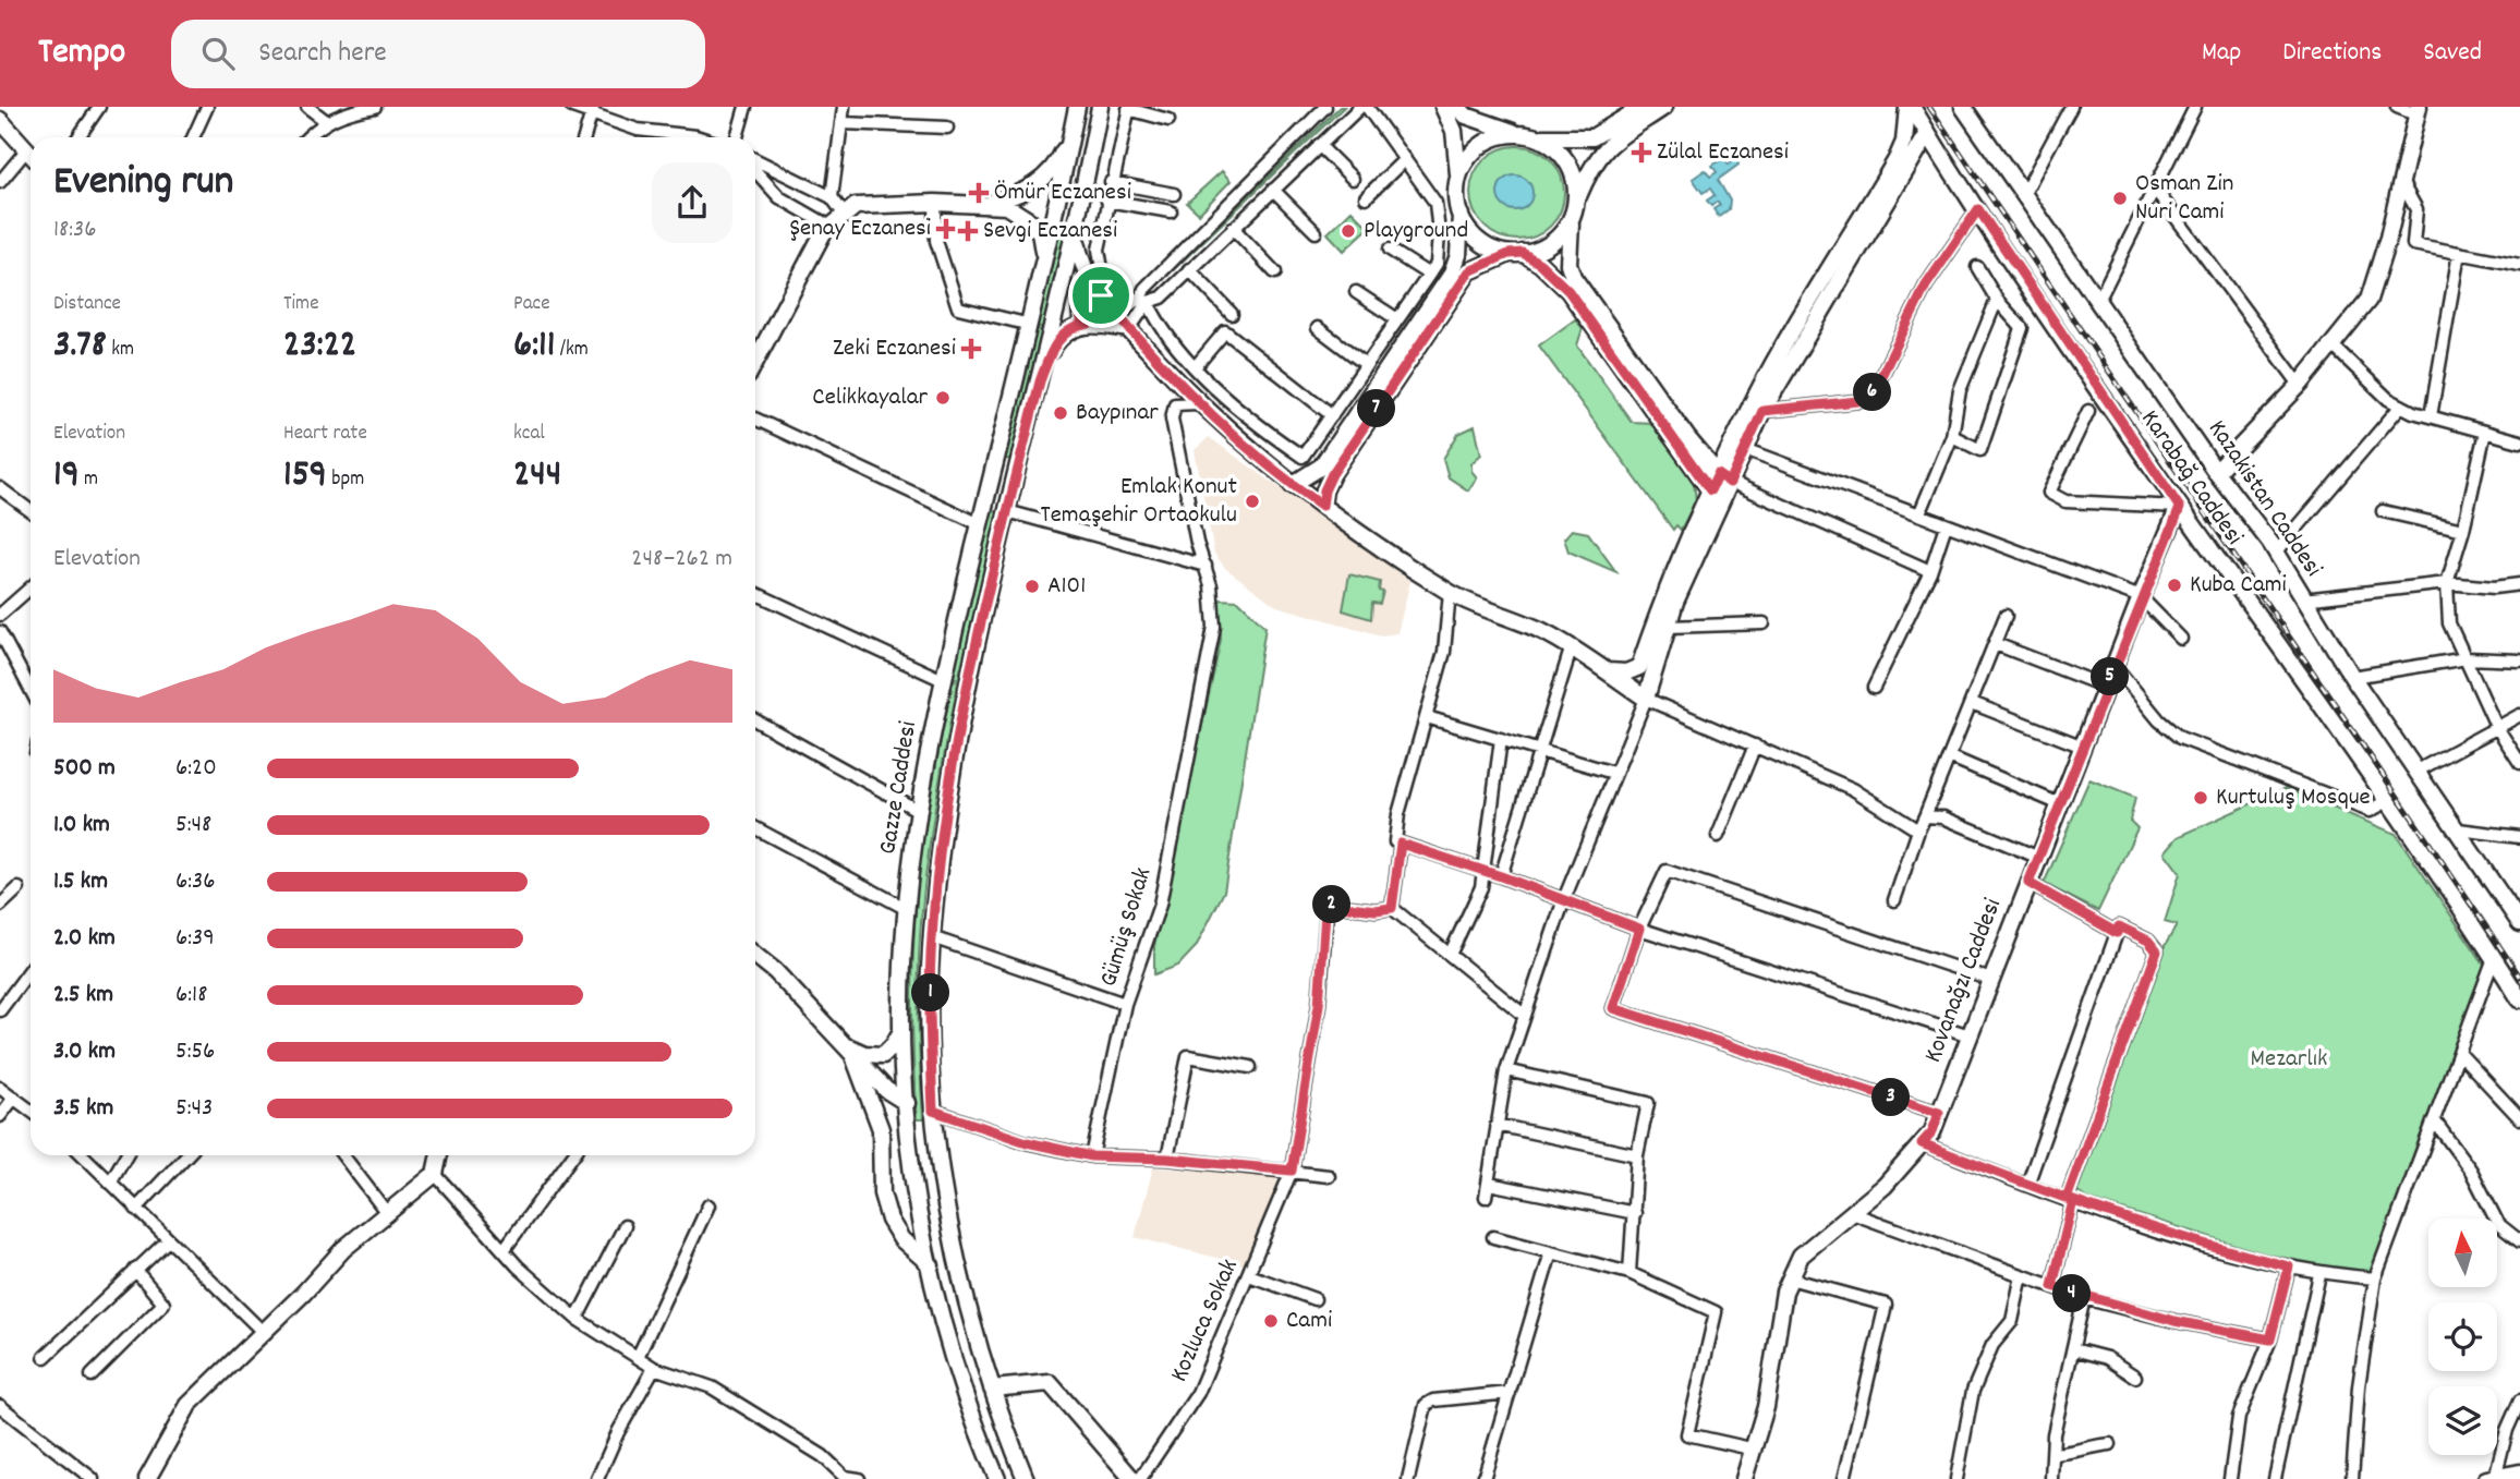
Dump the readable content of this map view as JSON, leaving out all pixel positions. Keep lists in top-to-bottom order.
{
  "streets": {
    "main road": [
      "Karabağ Caddesi",
      "Kazakistan Caddesi",
      "Gazze Caddesi",
      "Kovanağzı Caddesi"
    ],
    "street": ["Gümüş Sokak", "Kozluca Sokak"]
  },
  "crossings": [
    ["Karabağ Caddesi", "Kovanağzı Caddesi"]
  ],
  "parks": ["Mezarlık"],
  "places": {
    "health": [
      "Zülal Eczanesi",
      "Ömür Eczanesi",
      "Şenay Eczanesi",
      "Sevgi Eczanesi",
      "Zeki Eczanesi"
    ],
    "other": [
      "Osman Zin Nuri Cami",
      "Playground",
      "Celikkayalar",
      "Baypınar",
      "Emlak Konut Temaşehir Ortaokulu",
      "Kuba Cami",
      "A101",
      "Kurtuluş Mosque",
      "Cami"
    ]
  },
  "north": "top",
  "page": {
    "header": "Tempo",
    "search": "Search here",
    "nav": ["Map", "Directions", "Saved"],
    "heading": ["Evening run", "18:36"],
    "stats": [
      ["Distance", "3.78 km"],
      ["Time", "23:22"],
      ["Pace", "6:11 /km"],
      ["Elevation", "19 m"],
      ["Heart rate", "159 bpm"],
      ["kcal", "244"]
    ],
    "pins": [
      "6",
      "7",
      "5",
      "2",
      "1",
      "3",
      "4"
    ],
    "chart": ["Elevation", "248–262 m"],
    "list": [
      {
        "name": "500 m",
        "note": "6:20"
      },
      {
        "name": "1.0 km",
        "note": "5:48"
      },
      {
        "name": "1.5 km",
        "note": "6:36"
      },
      {
        "name": "2.0 km",
        "note": "6:39"
      },
      {
        "name": "2.5 km",
        "note": "6:18"
      },
      {
        "name": "3.0 km",
        "note": "5:56"
      },
      {
        "name": "3.5 km",
        "note": "5:43"
      }
    ]
  }
}
